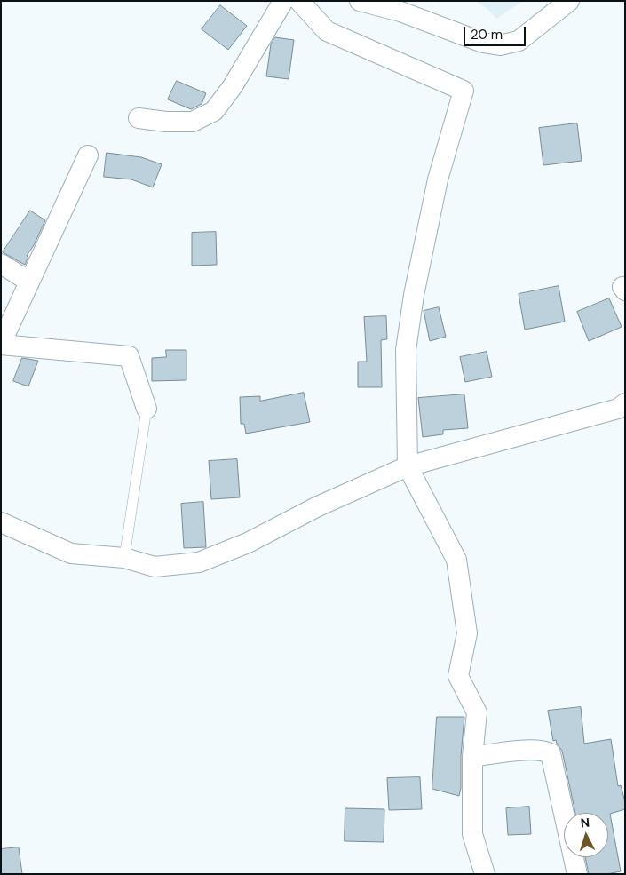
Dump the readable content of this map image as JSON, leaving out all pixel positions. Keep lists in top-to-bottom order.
{
  "scale_bar": "20 m",
  "north": "top"
}
